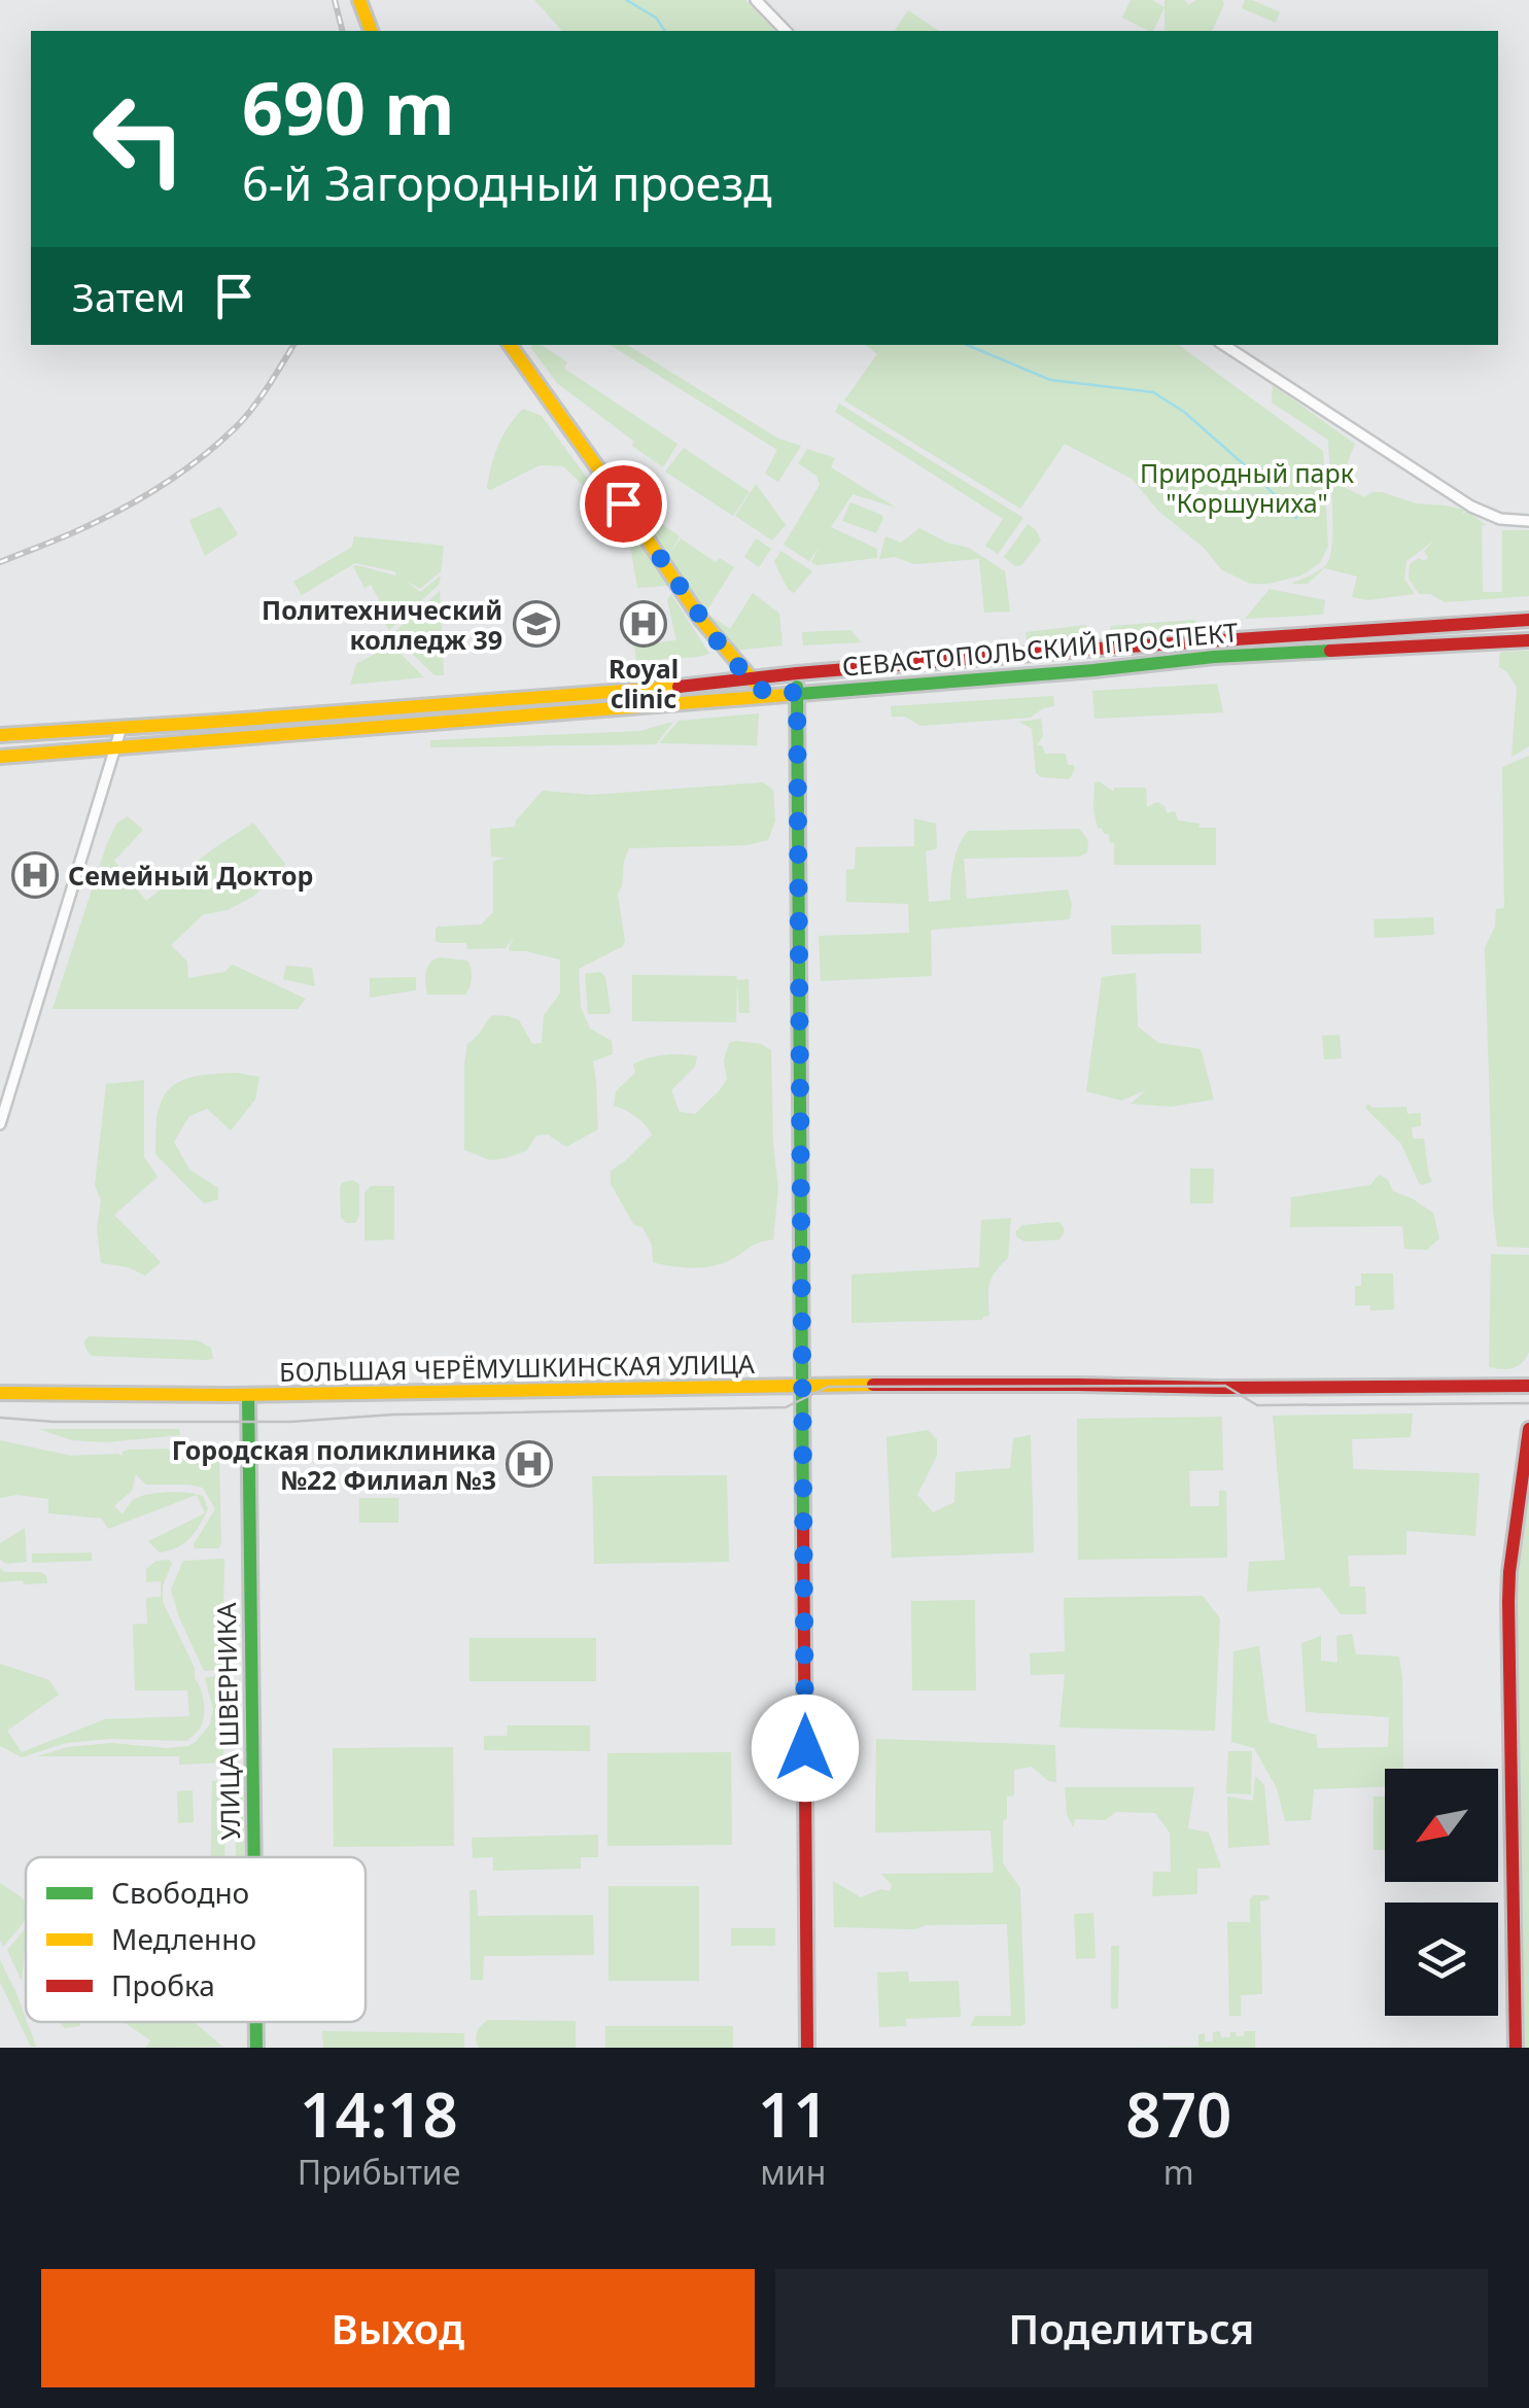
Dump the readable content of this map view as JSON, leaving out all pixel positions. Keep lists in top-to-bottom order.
{
  "streets": {
    "main road": ["СЕВАСТОПОЛЬСКИЙ ПРОСПЕКТ", "БОЛЬШАЯ ЧЕРЁМУШКИНСКАЯ УЛИЦА", "УЛИЦА ШВЕРНИКА"]
  },
  "crossings": [
    ["БОЛЬШАЯ ЧЕРЁМУШКИНСКАЯ УЛИЦА", "УЛИЦА ШВЕРНИКА"]
  ],
  "parks": ["Природный парк \"Коршуниха\""],
  "places": {
    "school or university": ["Политехнический колледж 39"],
    "hospital": ["Royal clinic", "Семейный Доктор", "Городская поликлиника №22 Филиал №3"]
  },
  "legend": ["Свободно", "Медленно", "Пробка"],
  "north": "bottom left",
  "page": {
    "turn": ["690 m", "6-й Загородный проезд"],
    "then": "Затем",
    "eta": [
      "14:18",
      "Прибытие",
      "11",
      "мин",
      "870",
      "m"
    ],
    "buttons": ["Выход", "Поделиться"]
  }
}
